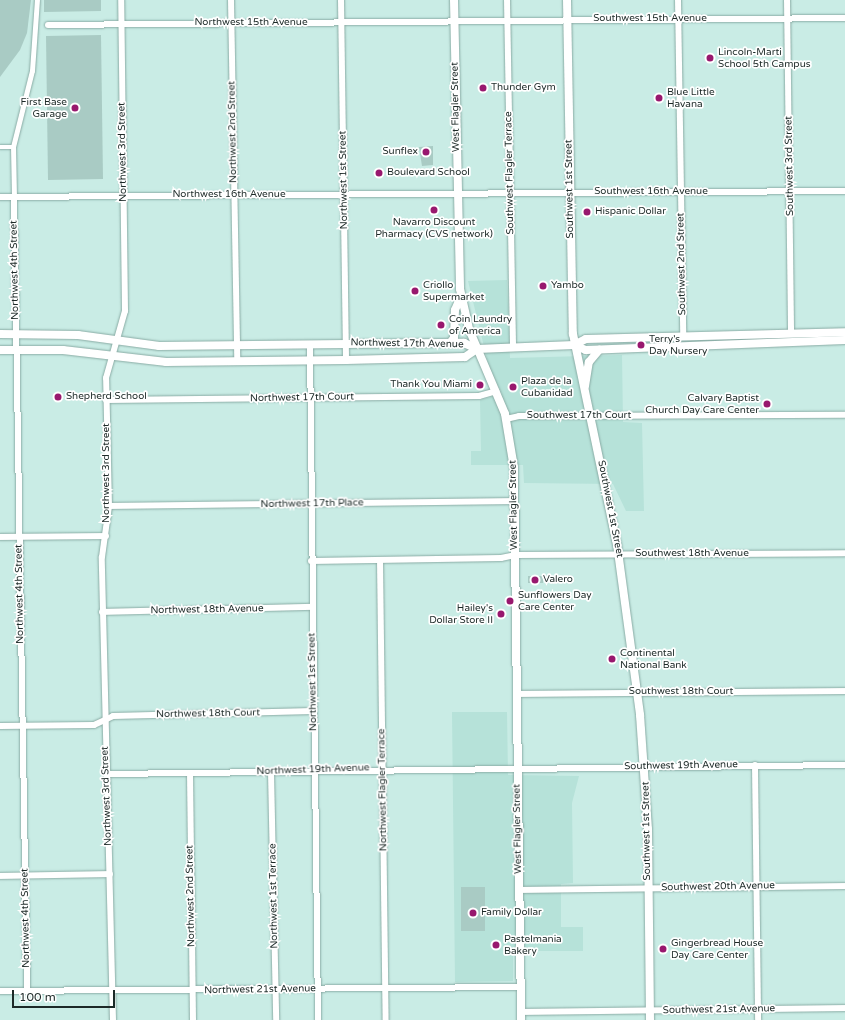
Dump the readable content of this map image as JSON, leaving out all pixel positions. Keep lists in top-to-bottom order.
{
  "streets": {
    "main road": ["West Flagler Street", "Southwest 1st Street", "Northwest 17th Avenue"],
    "street": [
      "Southwest 15th Avenue",
      "Northwest 15th Avenue",
      "Northwest 2nd Street",
      "Northwest 3rd Street",
      "Southwest 3rd Street",
      "Southwest Flagler Terrace",
      "Northwest 1st Street",
      "Southwest 16th Avenue",
      "Northwest 16th Avenue",
      "Southwest 2nd Street",
      "Northwest 4th Street",
      "Northwest 17th Court",
      "Southwest 17th Court",
      "Northwest 17th Place",
      "Southwest 18th Avenue",
      "Northwest 18th Avenue",
      "Southwest 18th Court",
      "Northwest 18th Court",
      "Southwest 19th Avenue",
      "Northwest 19th Avenue",
      "Northwest Flagler Terrace",
      "Southwest 20th Avenue",
      "Northwest 1st Terrace",
      "Northwest 21st Avenue",
      "Southwest 21st Avenue"
    ]
  },
  "crossings": [
    ["Southwest 15th Avenue", "Northwest 15th Avenue"],
    ["Southwest 15th Avenue", "West Flagler Street"],
    ["Southwest 15th Avenue", "Southwest 3rd Street"],
    ["Southwest 15th Avenue", "Southwest Flagler Terrace"],
    ["Southwest 15th Avenue", "Southwest 1st Street"],
    ["Southwest 15th Avenue", "Southwest 2nd Street"],
    ["Northwest 15th Avenue", "West Flagler Street"],
    ["Northwest 15th Avenue", "Northwest 2nd Street"],
    ["Northwest 15th Avenue", "Northwest 3rd Street"],
    ["Northwest 15th Avenue", "Northwest 1st Street"],
    ["West Flagler Street", "Southwest 16th Avenue"],
    ["West Flagler Street", "Northwest 16th Avenue"],
    ["West Flagler Street", "Northwest 17th Avenue"],
    ["West Flagler Street", "Northwest 17th Court"],
    ["West Flagler Street", "Southwest 17th Court"],
    ["West Flagler Street", "Northwest 17th Place"],
    ["West Flagler Street", "Southwest 18th Avenue"],
    ["West Flagler Street", "Southwest 18th Court"],
    ["West Flagler Street", "Southwest 19th Avenue"],
    ["West Flagler Street", "Northwest 19th Avenue"],
    ["West Flagler Street", "Southwest 20th Avenue"],
    ["West Flagler Street", "Northwest 21st Avenue"],
    ["West Flagler Street", "Southwest 21st Avenue"],
    ["Northwest 2nd Street", "Northwest 16th Avenue"],
    ["Northwest 2nd Street", "Northwest 17th Avenue"],
    ["Northwest 2nd Street", "Northwest 19th Avenue"],
    ["Northwest 2nd Street", "Northwest 21st Avenue"],
    ["Northwest 3rd Street", "Northwest 16th Avenue"],
    ["Northwest 3rd Street", "Northwest 17th Avenue"],
    ["Northwest 3rd Street", "Northwest 17th Court"],
    ["Northwest 3rd Street", "Northwest 17th Place"],
    ["Northwest 3rd Street", "Northwest 18th Avenue"],
    ["Northwest 3rd Street", "Northwest 18th Court"],
    ["Northwest 3rd Street", "Northwest 19th Avenue"],
    ["Northwest 3rd Street", "Northwest 21st Avenue"],
    ["Southwest 3rd Street", "Southwest 16th Avenue"],
    ["Southwest Flagler Terrace", "Southwest 16th Avenue"],
    ["Northwest 1st Street", "Northwest 16th Avenue"],
    ["Northwest 1st Street", "Northwest 17th Avenue"],
    ["Northwest 1st Street", "Northwest 17th Court"],
    ["Northwest 1st Street", "Northwest 17th Place"],
    ["Northwest 1st Street", "Northwest 18th Avenue"],
    ["Northwest 1st Street", "Northwest 18th Court"],
    ["Northwest 1st Street", "Northwest 19th Avenue"],
    ["Northwest 1st Street", "Northwest 21st Avenue"],
    ["Southwest 1st Street", "Southwest 16th Avenue"],
    ["Southwest 1st Street", "Southwest 17th Court"],
    ["Southwest 1st Street", "Southwest 18th Avenue"],
    ["Southwest 1st Street", "Southwest 18th Court"],
    ["Southwest 1st Street", "Southwest 19th Avenue"],
    ["Southwest 1st Street", "Southwest 20th Avenue"],
    ["Southwest 1st Street", "Southwest 21st Avenue"],
    ["Southwest 16th Avenue", "Northwest 16th Avenue"],
    ["Southwest 16th Avenue", "Southwest 2nd Street"],
    ["Northwest 16th Avenue", "Northwest 4th Street"],
    ["Northwest 4th Street", "Northwest 17th Avenue"],
    ["Northwest 4th Street", "Northwest 21st Avenue"],
    ["Southwest 19th Avenue", "Northwest 19th Avenue"],
    ["Northwest 19th Avenue", "Northwest Flagler Terrace"],
    ["Northwest 19th Avenue", "Northwest 1st Terrace"],
    ["Northwest Flagler Terrace", "Northwest 21st Avenue"],
    ["Northwest 1st Terrace", "Northwest 21st Avenue"]
  ],
  "places": [
    "Lincoln-Marti School 5th Campus",
    "Thunder Gym",
    "Blue Little Havana",
    "First Base Garage",
    "Sunflex",
    "Boulevard School",
    "Navarro Discount Pharmacy (CVS network)",
    "Hispanic Dollar",
    "Yambo",
    "Criollo Supermarket",
    "Coin Laundry of America",
    "Terry's Day Nursery",
    "Thank You Miami",
    "Plaza de la Cubanidad",
    "Shepherd School",
    "Calvary Baptist Church Day Care Center",
    "Valero",
    "Sunflowers Day Care Center",
    "Hailey's Dollar Store II",
    "Continental National Bank",
    "Family Dollar",
    "Pastelmania Bakery",
    "Gingerbread House Day Care Center"
  ],
  "scale_bar": "100 m"
}
